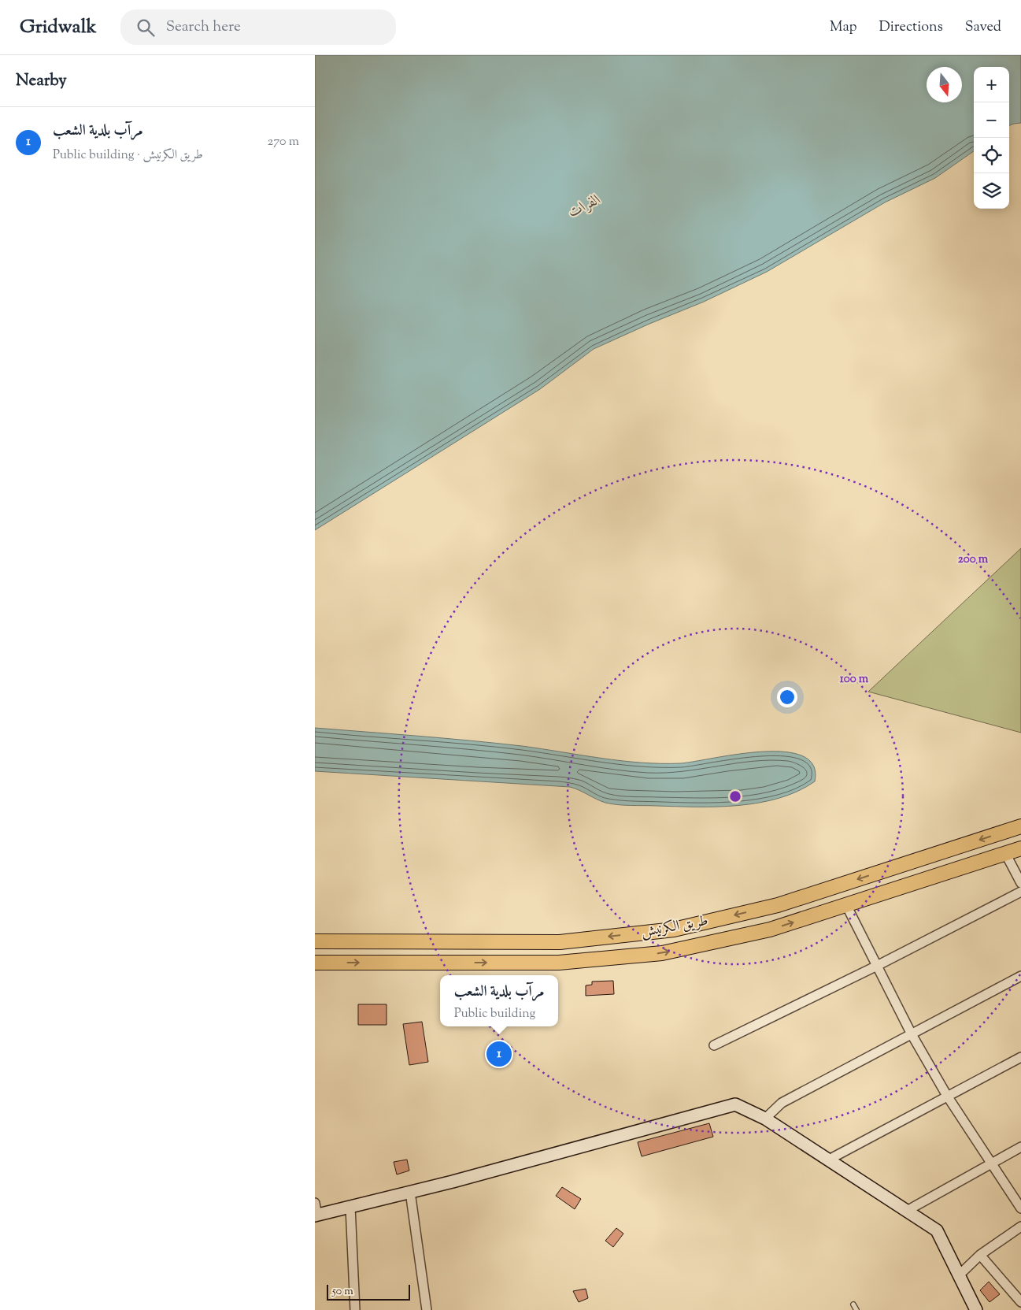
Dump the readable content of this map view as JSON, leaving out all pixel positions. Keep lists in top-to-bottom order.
{
  "streets": {
    "main road": ["طريق الكرنيش"]
  },
  "water": ["الفرات"],
  "scale_bar": "50 m",
  "north": "bottom",
  "page": {
    "header": "Gridwalk",
    "search": "Search here",
    "nav": ["Map", "Directions", "Saved"],
    "heading": "Nearby",
    "map_buttons": ["+", "−"],
    "list": [
      {
        "mark": "1",
        "name": "مرآب بلدية الشعب",
        "note": "Public building · طريق الكرنيش",
        "value": "270 m"
      }
    ],
    "popup": ["مرآب بلدية الشعب", "Public building"],
    "pins": "1",
    "scale": "50 m"
  },
  "rings": ["200 m", "100 m"]
}
